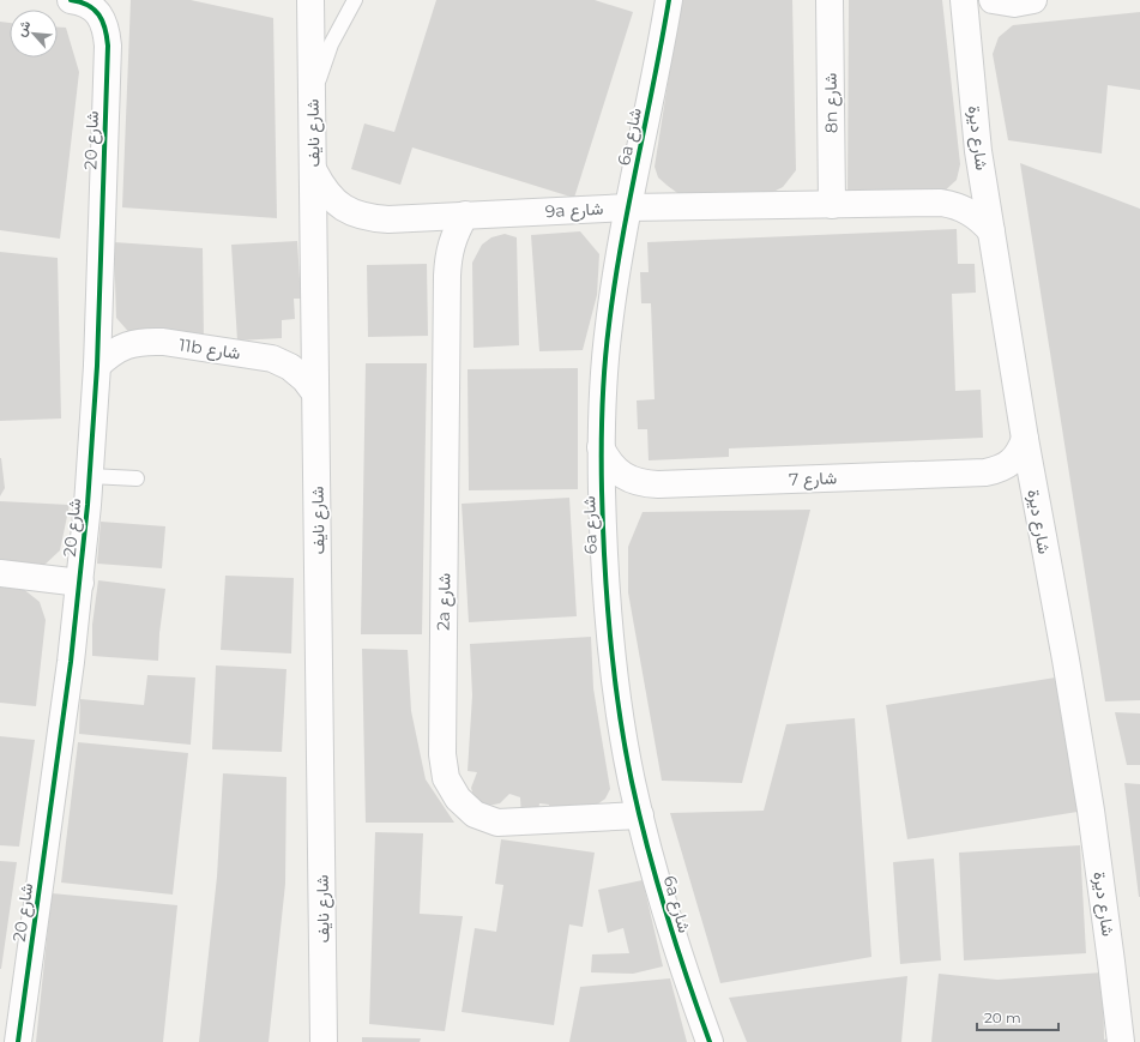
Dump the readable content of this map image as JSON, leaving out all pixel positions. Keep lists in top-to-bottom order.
{
  "streets": {
    "street": [
      "8n شارع",
      "شارع نايف",
      "6a شارع",
      "شارع ديرة",
      "شارع 20",
      "9a شارع",
      "11b شارع",
      "شارع 7",
      "2a شارع"
    ]
  },
  "crossings": [
    ["8n شارع", "9a شارع"],
    ["شارع نايف", "9a شارع"],
    ["شارع نايف", "11b شارع"],
    ["6a شارع", "9a شارع"],
    ["6a شارع", "شارع 7"],
    ["6a شارع", "2a شارع"],
    ["شارع ديرة", "9a شارع"],
    ["شارع ديرة", "شارع 7"],
    ["شارع 20", "11b شارع"],
    ["9a شارع", "2a شارع"]
  ],
  "scale_bar": "20 m",
  "north": "top left"
}
